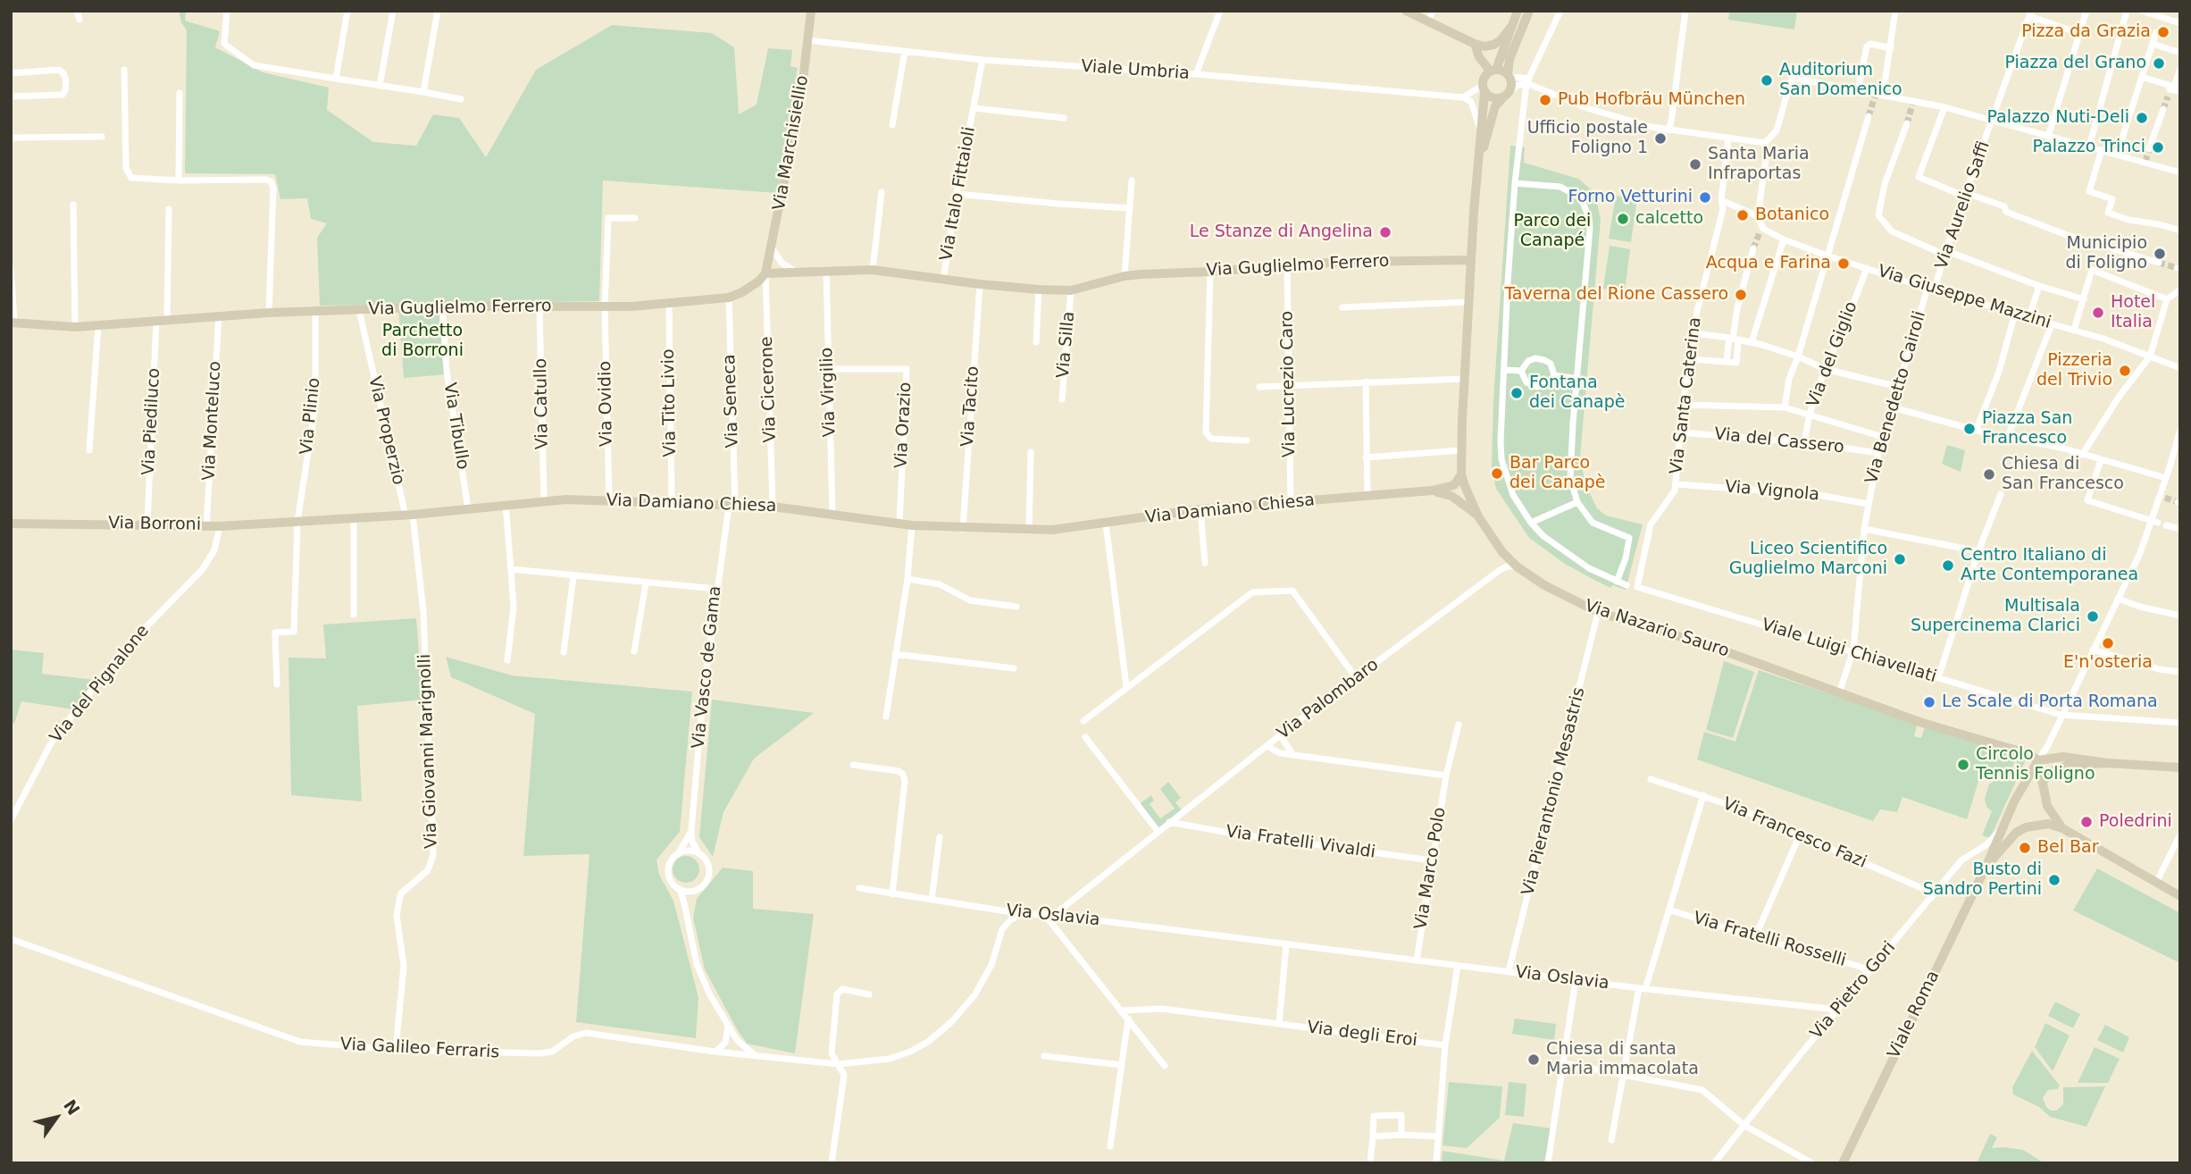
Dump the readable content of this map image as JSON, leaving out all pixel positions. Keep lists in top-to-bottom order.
{
  "streets": {
    "street": [
      "Viale Umbria",
      "Via Marchisiellio",
      "Via Italo Fittaioli",
      "Via Aurelio Saffi",
      "Via Guglielmo Ferrero",
      "Via Giuseppe Mazzini",
      "Via Silla",
      "Via del Giglio",
      "Via Lucrezio Caro",
      "Via Cicerone",
      "Via Virgilio",
      "Via Santa Caterina",
      "Via Benedetto Cairoli",
      "Via Seneca",
      "Via Tito Livio",
      "Via Catullo",
      "Via Ovidio",
      "Via Tacito",
      "Via Plinio",
      "Via Monteluco",
      "Via Piediluco",
      "Via Orazio",
      "Via Tibullo",
      "Via Properzio",
      "Via del Cassero",
      "Via Vignola",
      "Via Damiano Chiesa",
      "Via Borroni",
      "Via Nazario Sauro",
      "Viale Luigi Chiavellati",
      "Via Vasco de Gama",
      "Via del Pignalone",
      "Via Palombaro",
      "Via Giovanni Marignolli",
      "Via Pierantonio Mesastris",
      "Via Francesco Fazi",
      "Via Fratelli Vivaldi",
      "Via Marco Polo",
      "Via Oslavia",
      "Via Fratelli Rosselli",
      "Via Pietro Gori",
      "Viale Roma",
      "Via degli Eroi",
      "Via Galileo Ferraris"
    ]
  },
  "crossings": [
    ["Viale Umbria", "Via Marchisiellio"],
    ["Viale Umbria", "Via Italo Fittaioli"],
    ["Via Marchisiellio", "Via Guglielmo Ferrero"],
    ["Via Marchisiellio", "Via Cicerone"],
    ["Via Italo Fittaioli", "Via Guglielmo Ferrero"],
    ["Via Aurelio Saffi", "Via Giuseppe Mazzini"],
    ["Via Aurelio Saffi", "Via Benedetto Cairoli"],
    ["Via Guglielmo Ferrero", "Via Silla"],
    ["Via Guglielmo Ferrero", "Via Lucrezio Caro"],
    ["Via Guglielmo Ferrero", "Via Cicerone"],
    ["Via Guglielmo Ferrero", "Via Virgilio"],
    ["Via Guglielmo Ferrero", "Via Seneca"],
    ["Via Guglielmo Ferrero", "Via Tito Livio"],
    ["Via Guglielmo Ferrero", "Via Catullo"],
    ["Via Guglielmo Ferrero", "Via Ovidio"],
    ["Via Guglielmo Ferrero", "Via Tacito"],
    ["Via Guglielmo Ferrero", "Via Plinio"],
    ["Via Guglielmo Ferrero", "Via Monteluco"],
    ["Via Guglielmo Ferrero", "Via Piediluco"],
    ["Via Guglielmo Ferrero", "Via Tibullo"],
    ["Via Guglielmo Ferrero", "Via Properzio"],
    ["Via Guglielmo Ferrero", "Via Nazario Sauro"],
    ["Via Giuseppe Mazzini", "Via del Giglio"],
    ["Via Giuseppe Mazzini", "Via Benedetto Cairoli"],
    ["Via del Giglio", "Via del Cassero"],
    ["Via Lucrezio Caro", "Via Damiano Chiesa"],
    ["Via Cicerone", "Via Damiano Chiesa"],
    ["Via Virgilio", "Via Orazio"],
    ["Via Virgilio", "Via Damiano Chiesa"],
    ["Via Santa Caterina", "Via del Cassero"],
    ["Via Santa Caterina", "Via Vignola"],
    ["Via Santa Caterina", "Viale Luigi Chiavellati"],
    ["Via Benedetto Cairoli", "Via del Cassero"],
    ["Via Benedetto Cairoli", "Via Vignola"],
    ["Via Benedetto Cairoli", "Via Nazario Sauro"],
    ["Via Benedetto Cairoli", "Viale Luigi Chiavellati"],
    ["Via Seneca", "Via Damiano Chiesa"],
    ["Via Seneca", "Via Vasco de Gama"],
    ["Via Tito Livio", "Via Damiano Chiesa"],
    ["Via Catullo", "Via Damiano Chiesa"],
    ["Via Ovidio", "Via Damiano Chiesa"],
    ["Via Tacito", "Via Damiano Chiesa"],
    ["Via Plinio", "Via Damiano Chiesa"],
    ["Via Plinio", "Via Borroni"],
    ["Via Monteluco", "Via Borroni"],
    ["Via Piediluco", "Via Borroni"],
    ["Via Orazio", "Via Damiano Chiesa"],
    ["Via Tibullo", "Via Damiano Chiesa"],
    ["Via Properzio", "Via Damiano Chiesa"],
    ["Via Properzio", "Via Giovanni Marignolli"],
    ["Via Damiano Chiesa", "Via Borroni"],
    ["Via Damiano Chiesa", "Via Nazario Sauro"],
    ["Via Damiano Chiesa", "Via Vasco de Gama"],
    ["Via Damiano Chiesa", "Via Giovanni Marignolli"],
    ["Via Borroni", "Via del Pignalone"],
    ["Via Nazario Sauro", "Via Palombaro"],
    ["Via Nazario Sauro", "Via Pierantonio Mesastris"],
    ["Via Vasco de Gama", "Via Galileo Ferraris"],
    ["Via Palombaro", "Via Fratelli Vivaldi"],
    ["Via Palombaro", "Via Oslavia"],
    ["Via Giovanni Marignolli", "Via Galileo Ferraris"],
    ["Via Pierantonio Mesastris", "Via Oslavia"],
    ["Via Francesco Fazi", "Via Pietro Gori"],
    ["Via Fratelli Vivaldi", "Via Marco Polo"],
    ["Via Marco Polo", "Via Oslavia"],
    ["Via Oslavia", "Via Pietro Gori"],
    ["Via Oslavia", "Via Galileo Ferraris"],
    ["Via Fratelli Rosselli", "Via Pietro Gori"]
  ],
  "parks": ["Parco dei Canapé", "Parchetto di Borroni"],
  "places": [
    "Pizza da Grazia",
    "Piazza del Grano",
    "Auditorium San Domenico",
    "Pub Hofbräu München",
    "Palazzo Nuti-Deli",
    "Ufficio postale Foligno 1",
    "Palazzo Trinci",
    "Santa Maria Infraportas",
    "Forno Vetturini",
    "Botanico",
    "calcetto",
    "Le Stanze di Angelina",
    "Municipio di Foligno",
    "Acqua e Farina",
    "Taverna del Rione Cassero",
    "Hotel Italia",
    "Pizzeria del Trivio",
    "Fontana dei Canapè",
    "Piazza San Francesco",
    "Bar Parco dei Canapè",
    "Chiesa di San Francesco",
    "Liceo Scientifico Guglielmo Marconi",
    "Centro Italiano di Arte Contemporanea",
    "Multisala Supercinema Clarici",
    "E'n'osteria",
    "Le Scale di Porta Romana",
    "Circolo Tennis Foligno",
    "Poledrini",
    "Bel Bar",
    "Busto di Sandro Pertini",
    "Chiesa di santa Maria immacolata"
  ],
  "north": "top right"
}
